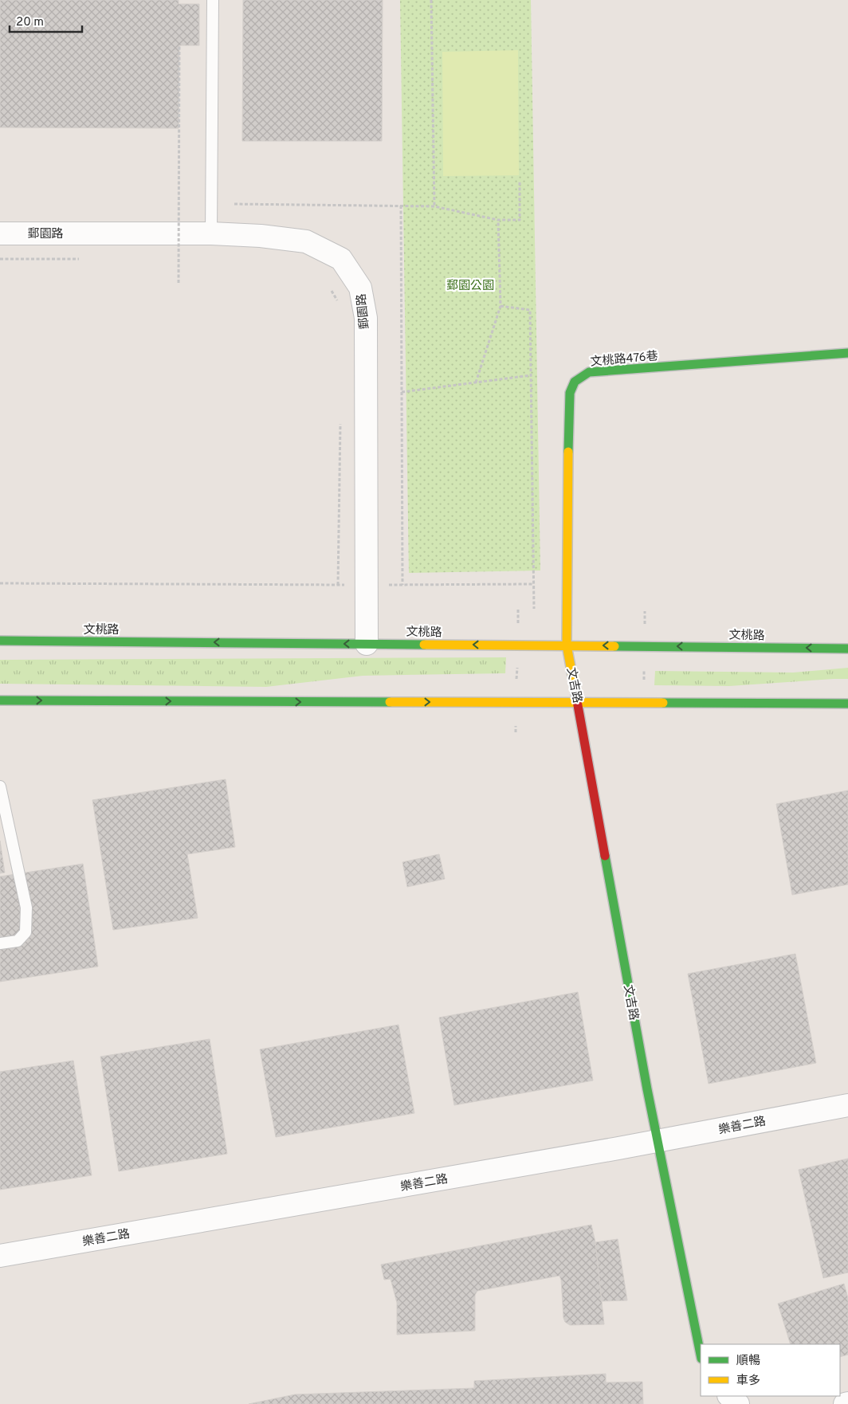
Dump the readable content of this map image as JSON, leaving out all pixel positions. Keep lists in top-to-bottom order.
{
  "streets": {
    "street": [
      "郵園路",
      "文桃路476巷",
      "文桃路",
      "文吉路",
      "樂善二路"
    ]
  },
  "crossings": [
    ["郵園路", "文桃路"],
    ["文桃路476巷", "文桃路"],
    ["文桃路476巷", "文吉路"],
    ["文桃路", "文吉路"],
    ["文吉路", "樂善二路"]
  ],
  "parks": ["郵園公園"],
  "legend": ["順暢", "車多"],
  "scale_bar": "20 m"
}
